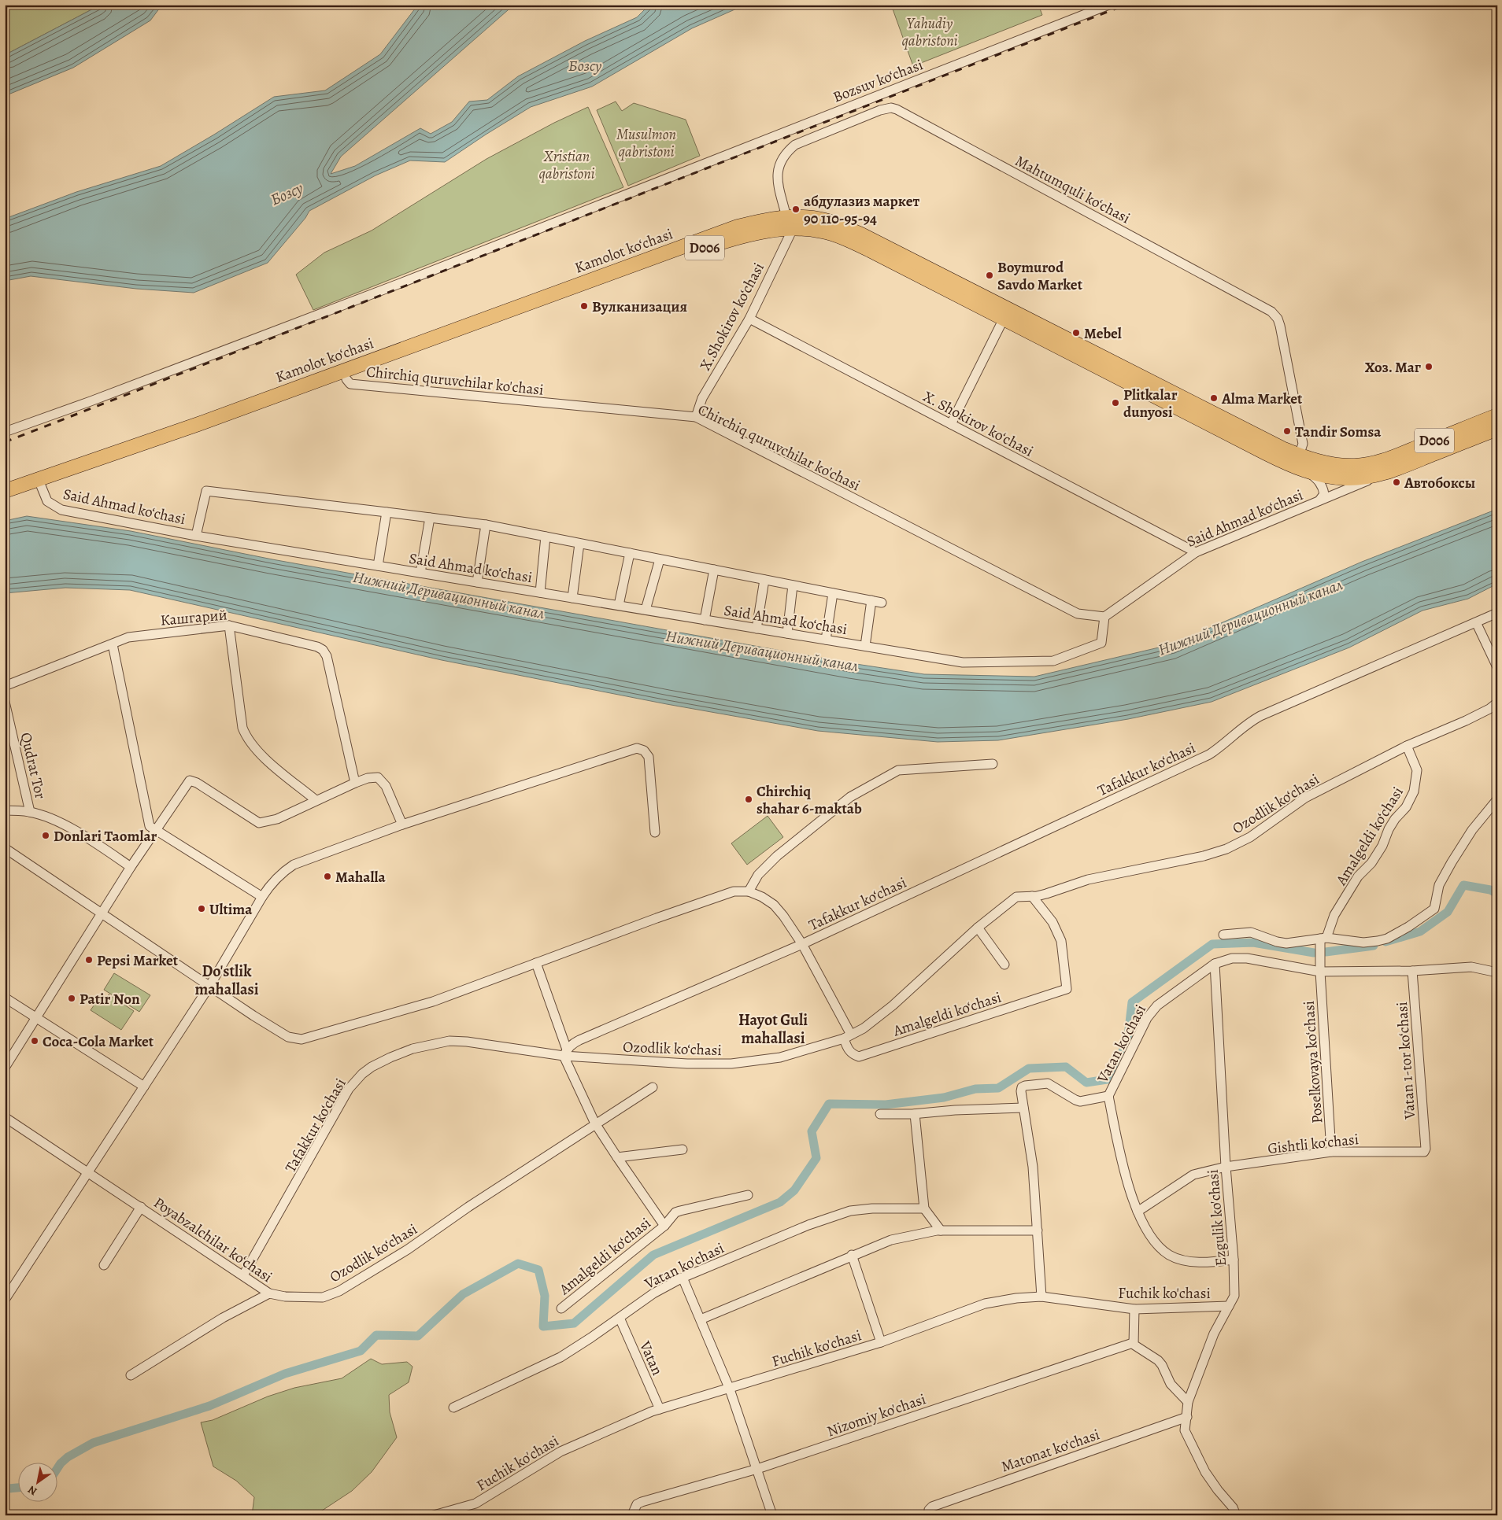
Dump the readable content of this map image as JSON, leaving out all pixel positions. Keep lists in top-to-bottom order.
{
  "streets": {
    "main road": ["D006", "Kamolot ko‘chasi"],
    "street": [
      "Bozsuv ko‘chasi",
      "Mahtumquli ko‘chasi",
      "X.Shokirov ko‘chasi",
      "Chirchiq quruvchilar ko'chasi",
      "X. Shokirov ko‘chasi",
      "Said Ahmad ko‘chasi",
      "Кашгарий",
      "Qudrat Tor",
      "Tafakkur ko‘chasi",
      "Ozodlik ko‘chasi",
      "Amalgeldi ko‘chasi",
      "Vatan ko'chasi",
      "Vatan 1-tor ko‘chasi",
      "Poselkovaya ko‘chasi",
      "Gishtli ko‘chasi",
      "Ezgulik ko'chasi",
      "Poyabzalchilar ko‘chasi",
      "Fuchik ko'chasi",
      "Vatan",
      "Nizomiy ko'chasi",
      "Matonat ko‘chasi"
    ]
  },
  "crossings": [
    ["Mahtumquli ko‘chasi", "D006"],
    ["Mahtumquli ko‘chasi", "Kamolot ko‘chasi"],
    ["Mahtumquli ko‘chasi", "X.Shokirov ko‘chasi"],
    ["D006", "Kamolot ko‘chasi"],
    ["D006", "X.Shokirov ko‘chasi"],
    ["D006", "Chirchiq quruvchilar ko'chasi"],
    ["D006", "Said Ahmad ko‘chasi"],
    ["Kamolot ko‘chasi", "X.Shokirov ko‘chasi"],
    ["Kamolot ko‘chasi", "Said Ahmad ko‘chasi"],
    ["X.Shokirov ko‘chasi", "Chirchiq quruvchilar ko'chasi"],
    ["X.Shokirov ko‘chasi", "X. Shokirov ko‘chasi"],
    ["Chirchiq quruvchilar ko'chasi", "Said Ahmad ko‘chasi"],
    ["X. Shokirov ko‘chasi", "Said Ahmad ko‘chasi"],
    ["Tafakkur ko‘chasi", "Ozodlik ko‘chasi"],
    ["Tafakkur ko‘chasi", "Poyabzalchilar ko‘chasi"],
    ["Ozodlik ko‘chasi", "Amalgeldi ko‘chasi"],
    ["Ozodlik ko‘chasi", "Poyabzalchilar ko‘chasi"],
    ["Amalgeldi ko‘chasi", "Poselkovaya ko‘chasi"],
    ["Vatan ko'chasi", "Vatan 1-tor ko‘chasi"],
    ["Vatan ko'chasi", "Poselkovaya ko‘chasi"],
    ["Vatan ko'chasi", "Ezgulik ko'chasi"],
    ["Vatan ko'chasi", "Fuchik ko'chasi"],
    ["Vatan ko'chasi", "Vatan"],
    ["Vatan 1-tor ko‘chasi", "Gishtli ko‘chasi"],
    ["Poselkovaya ko‘chasi", "Gishtli ko‘chasi"],
    ["Gishtli ko‘chasi", "Ezgulik ko'chasi"],
    ["Ezgulik ko'chasi", "Fuchik ko'chasi"],
    ["Ezgulik ko'chasi", "Matonat ko‘chasi"],
    ["Fuchik ko'chasi", "Vatan"]
  ],
  "districts": ["Do'stlik mahallasi", "Hayot Guli mahallasi"],
  "water": ["Бозсу", "Нижний Деривационный канал"],
  "parks": ["Yahudiy qabristoni", "Musulmon qabristoni", "Xristian qabristoni"],
  "places": [
    "абдулазиз маркет 90 110-95-94",
    "Boymurod Savdo Market",
    "Вулканизация",
    "Mebel",
    "Хоз. Маг",
    "Alma Market",
    "Plitkalar dunyosi",
    "Tandir Somsa",
    "Автобоксы",
    "Chirchiq shahar 6-maktab",
    "Donlari Taomlar",
    "Mahalla",
    "Ultima",
    "Pepsi Market",
    "Patir Non",
    "Coca-Cola Market"
  ],
  "north": "bottom left"
}
